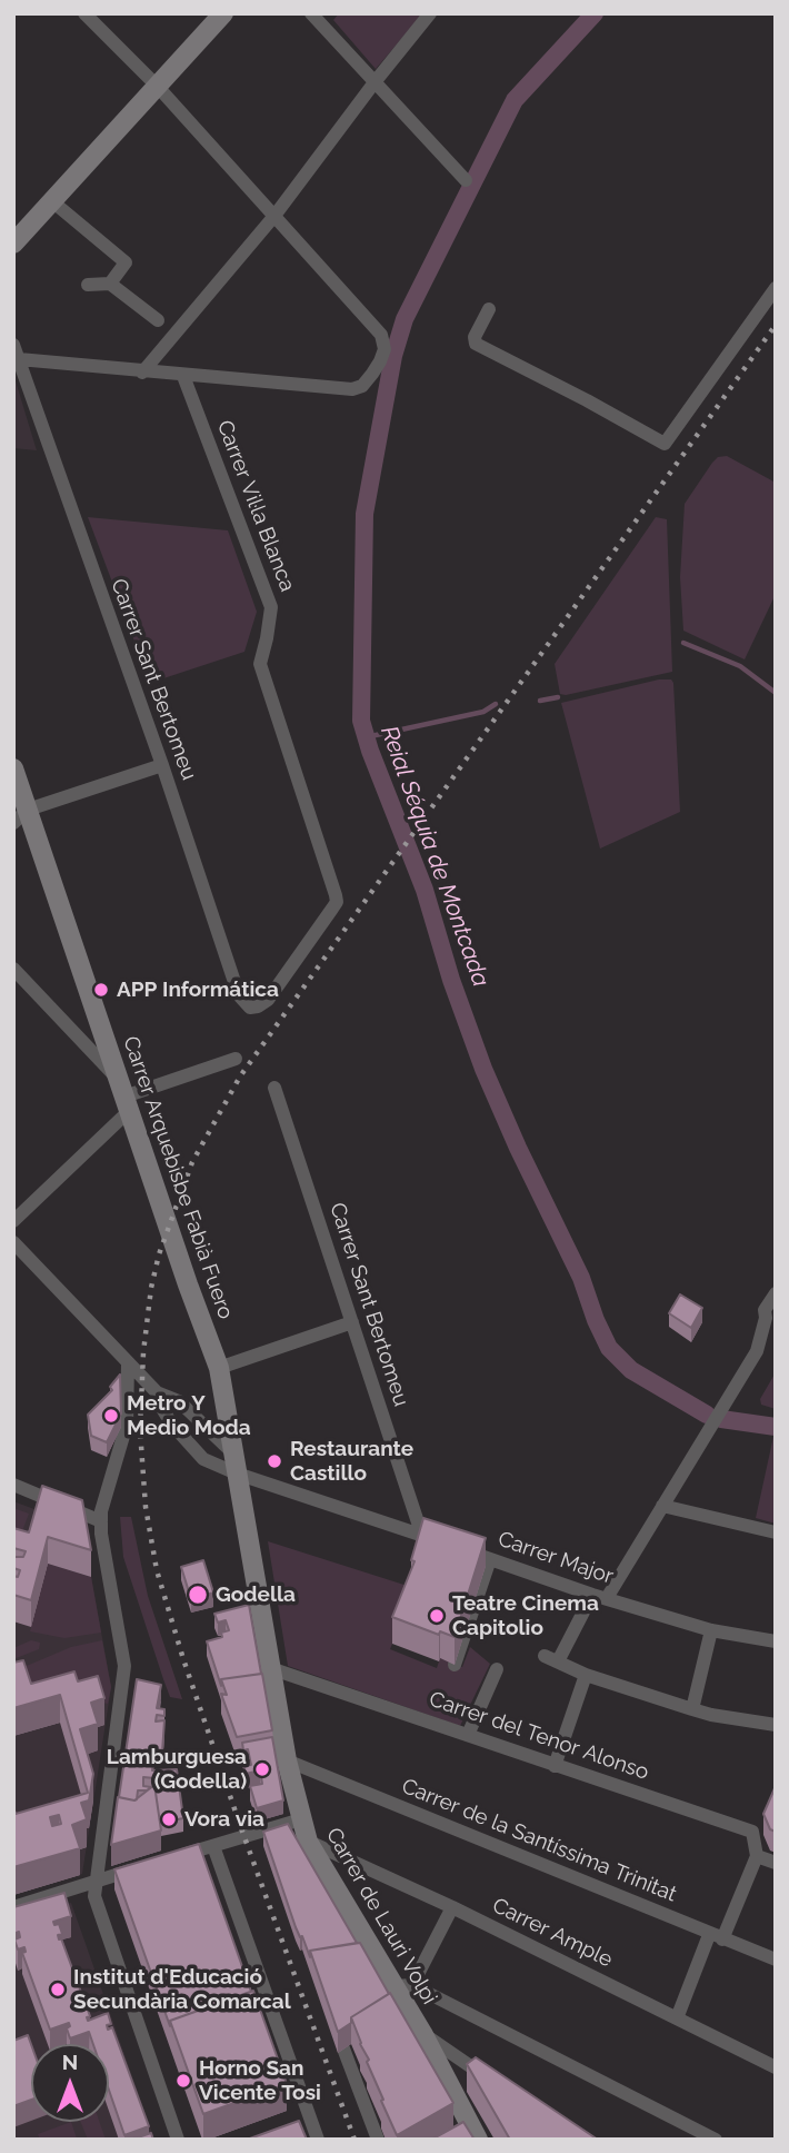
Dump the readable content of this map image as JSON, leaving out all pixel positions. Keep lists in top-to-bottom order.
{
  "streets": {
    "street": [
      "Carrer Vil·la Blanca",
      "Carrer Sant Bertomeu",
      "Carrer Arquebisbe Fabià Fuero",
      "Carrer Major",
      "Carrer del Tenor Alonso",
      "Carrer de la Santíssima Trinitat",
      "Carrer de Lauri Volpi",
      "Carrer Ample"
    ]
  },
  "crossings": [
    ["Carrer Vil·la Blanca", "Carrer Sant Bertomeu"],
    ["Carrer Sant Bertomeu", "Carrer Major"],
    ["Carrer Arquebisbe Fabià Fuero", "Carrer Major"],
    ["Carrer Arquebisbe Fabià Fuero", "Carrer de Lauri Volpi"],
    ["Carrer Major", "Carrer de Lauri Volpi"],
    ["Carrer del Tenor Alonso", "Carrer de Lauri Volpi"],
    ["Carrer de la Santíssima Trinitat", "Carrer de Lauri Volpi"],
    ["Carrer de Lauri Volpi", "Carrer Ample"]
  ],
  "water": ["Reial Séquia de Montcada"],
  "places": [
    "APP Informática",
    "Metro Y Medio Moda",
    "Restaurante Castillo",
    "Godella",
    "Teatre Cinema Capitolio",
    "Lamburguesa (Godella)",
    "Vora via",
    "Institut d'Educació Secundària Comarcal",
    "Horno San Vicente Tosi"
  ],
  "north": "top"
}
